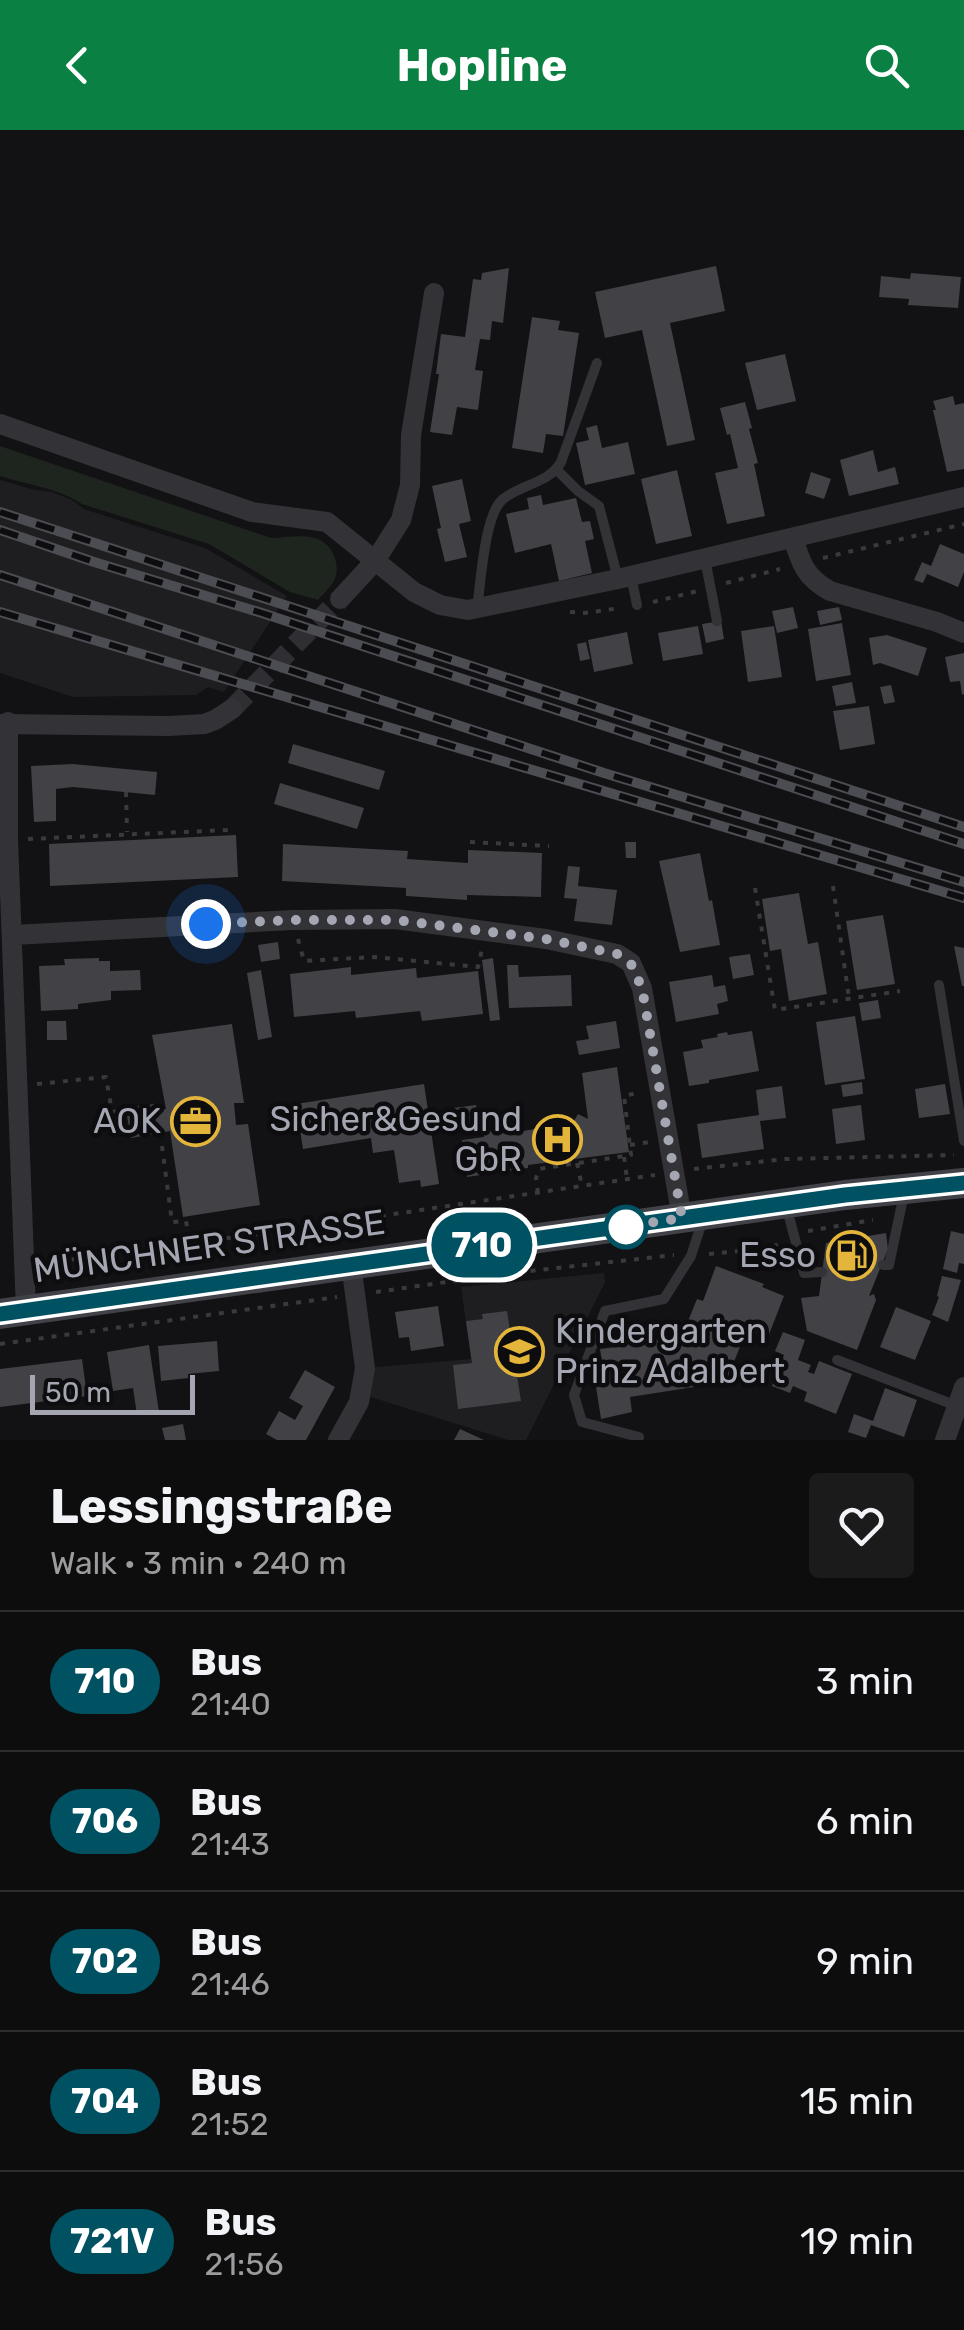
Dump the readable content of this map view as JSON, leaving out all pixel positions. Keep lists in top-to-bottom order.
{
  "streets": {
    "main road": ["MÜNCHNER STRASSE"]
  },
  "places": {
    "office": ["AOK"],
    "hospital": ["Sicher&Gesund GbR"],
    "fuel station": ["Esso"],
    "school or university": ["Kindergarten Prinz Adalbert"]
  },
  "lines": ["bus line 710"],
  "scale_bar": "50 m",
  "page": {
    "header": "Hopline",
    "on_map": "710",
    "scale": "50 m",
    "heading": ["Lessingstraße", "Walk · 3 min · 240 m"],
    "list": [
      {
        "mark": "710",
        "name": "Bus",
        "note": "21:40",
        "value": "3 min"
      },
      {
        "mark": "706",
        "name": "Bus",
        "note": "21:43",
        "value": "6 min"
      },
      {
        "mark": "702",
        "name": "Bus",
        "note": "21:46",
        "value": "9 min"
      },
      {
        "mark": "704",
        "name": "Bus",
        "note": "21:52",
        "value": "15 min"
      },
      {
        "mark": "721V",
        "name": "Bus",
        "note": "21:56",
        "value": "19 min"
      }
    ]
  }
}
